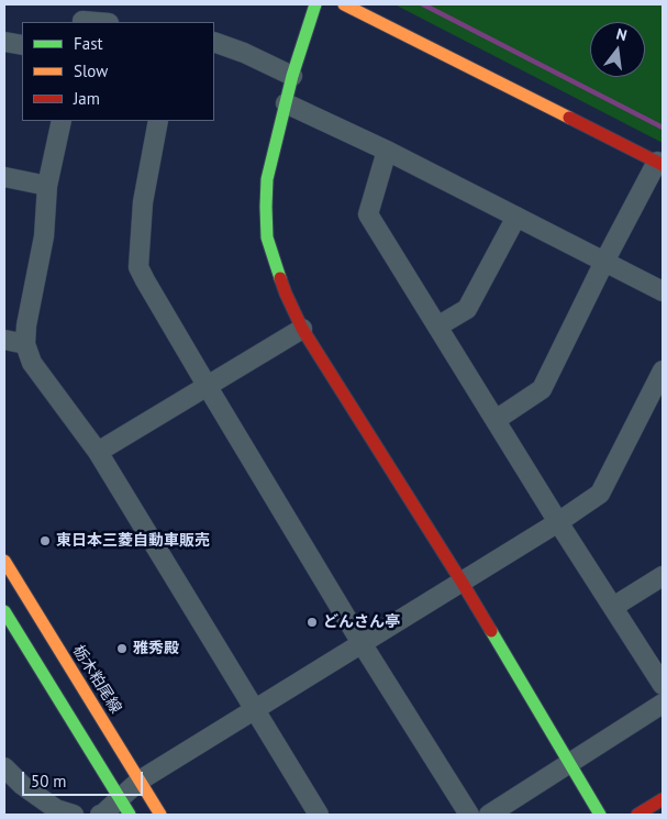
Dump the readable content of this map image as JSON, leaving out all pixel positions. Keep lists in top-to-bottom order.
{
  "streets": {
    "street": ["栃木粕尾線"]
  },
  "places": ["東日本三菱自動車販売", "どんさん亭", "雅秀殿"],
  "legend": ["Fast", "Slow", "Jam"],
  "scale_bar": "50 m",
  "north": "top"
}
